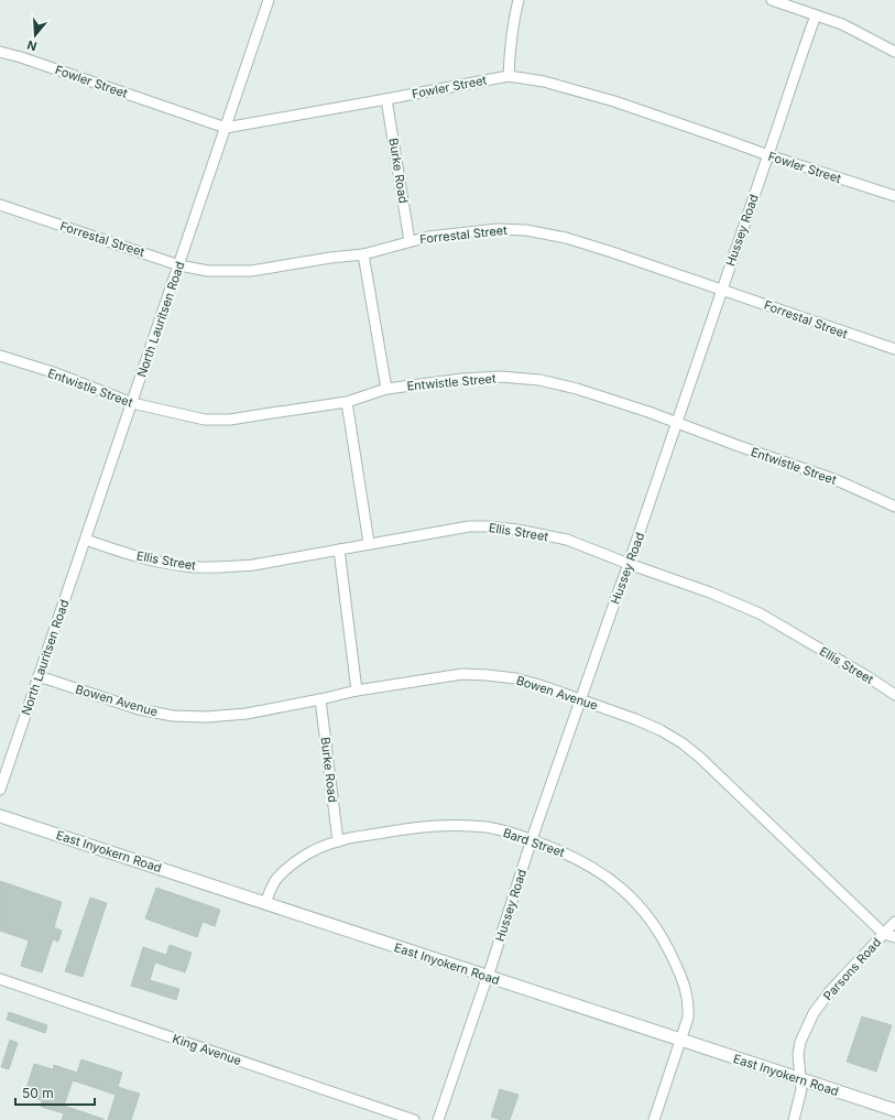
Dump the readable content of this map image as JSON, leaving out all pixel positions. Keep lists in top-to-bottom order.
{
  "streets": {
    "street": [
      "Fowler Street",
      "Burke Road",
      "Hussey Road",
      "Forrestal Street",
      "North Lauritsen Road",
      "Entwistle Street",
      "Ellis Street",
      "Bowen Avenue",
      "Bard Street",
      "East Inyokern Road",
      "Parsons Road",
      "King Avenue"
    ]
  },
  "crossings": [
    ["Fowler Street", "Burke Road"],
    ["Fowler Street", "Hussey Road"],
    ["Fowler Street", "North Lauritsen Road"],
    ["Burke Road", "Forrestal Street"],
    ["Burke Road", "Bowen Avenue"],
    ["Burke Road", "Bard Street"],
    ["Hussey Road", "Forrestal Street"],
    ["Hussey Road", "Entwistle Street"],
    ["Hussey Road", "Ellis Street"],
    ["Hussey Road", "Bowen Avenue"],
    ["Hussey Road", "Bard Street"],
    ["Hussey Road", "East Inyokern Road"],
    ["Forrestal Street", "North Lauritsen Road"],
    ["North Lauritsen Road", "Entwistle Street"],
    ["North Lauritsen Road", "Ellis Street"],
    ["North Lauritsen Road", "Bowen Avenue"],
    ["Bowen Avenue", "Parsons Road"],
    ["Bard Street", "East Inyokern Road"],
    ["East Inyokern Road", "Parsons Road"]
  ],
  "scale_bar": "50 m",
  "north": "bottom"
}
